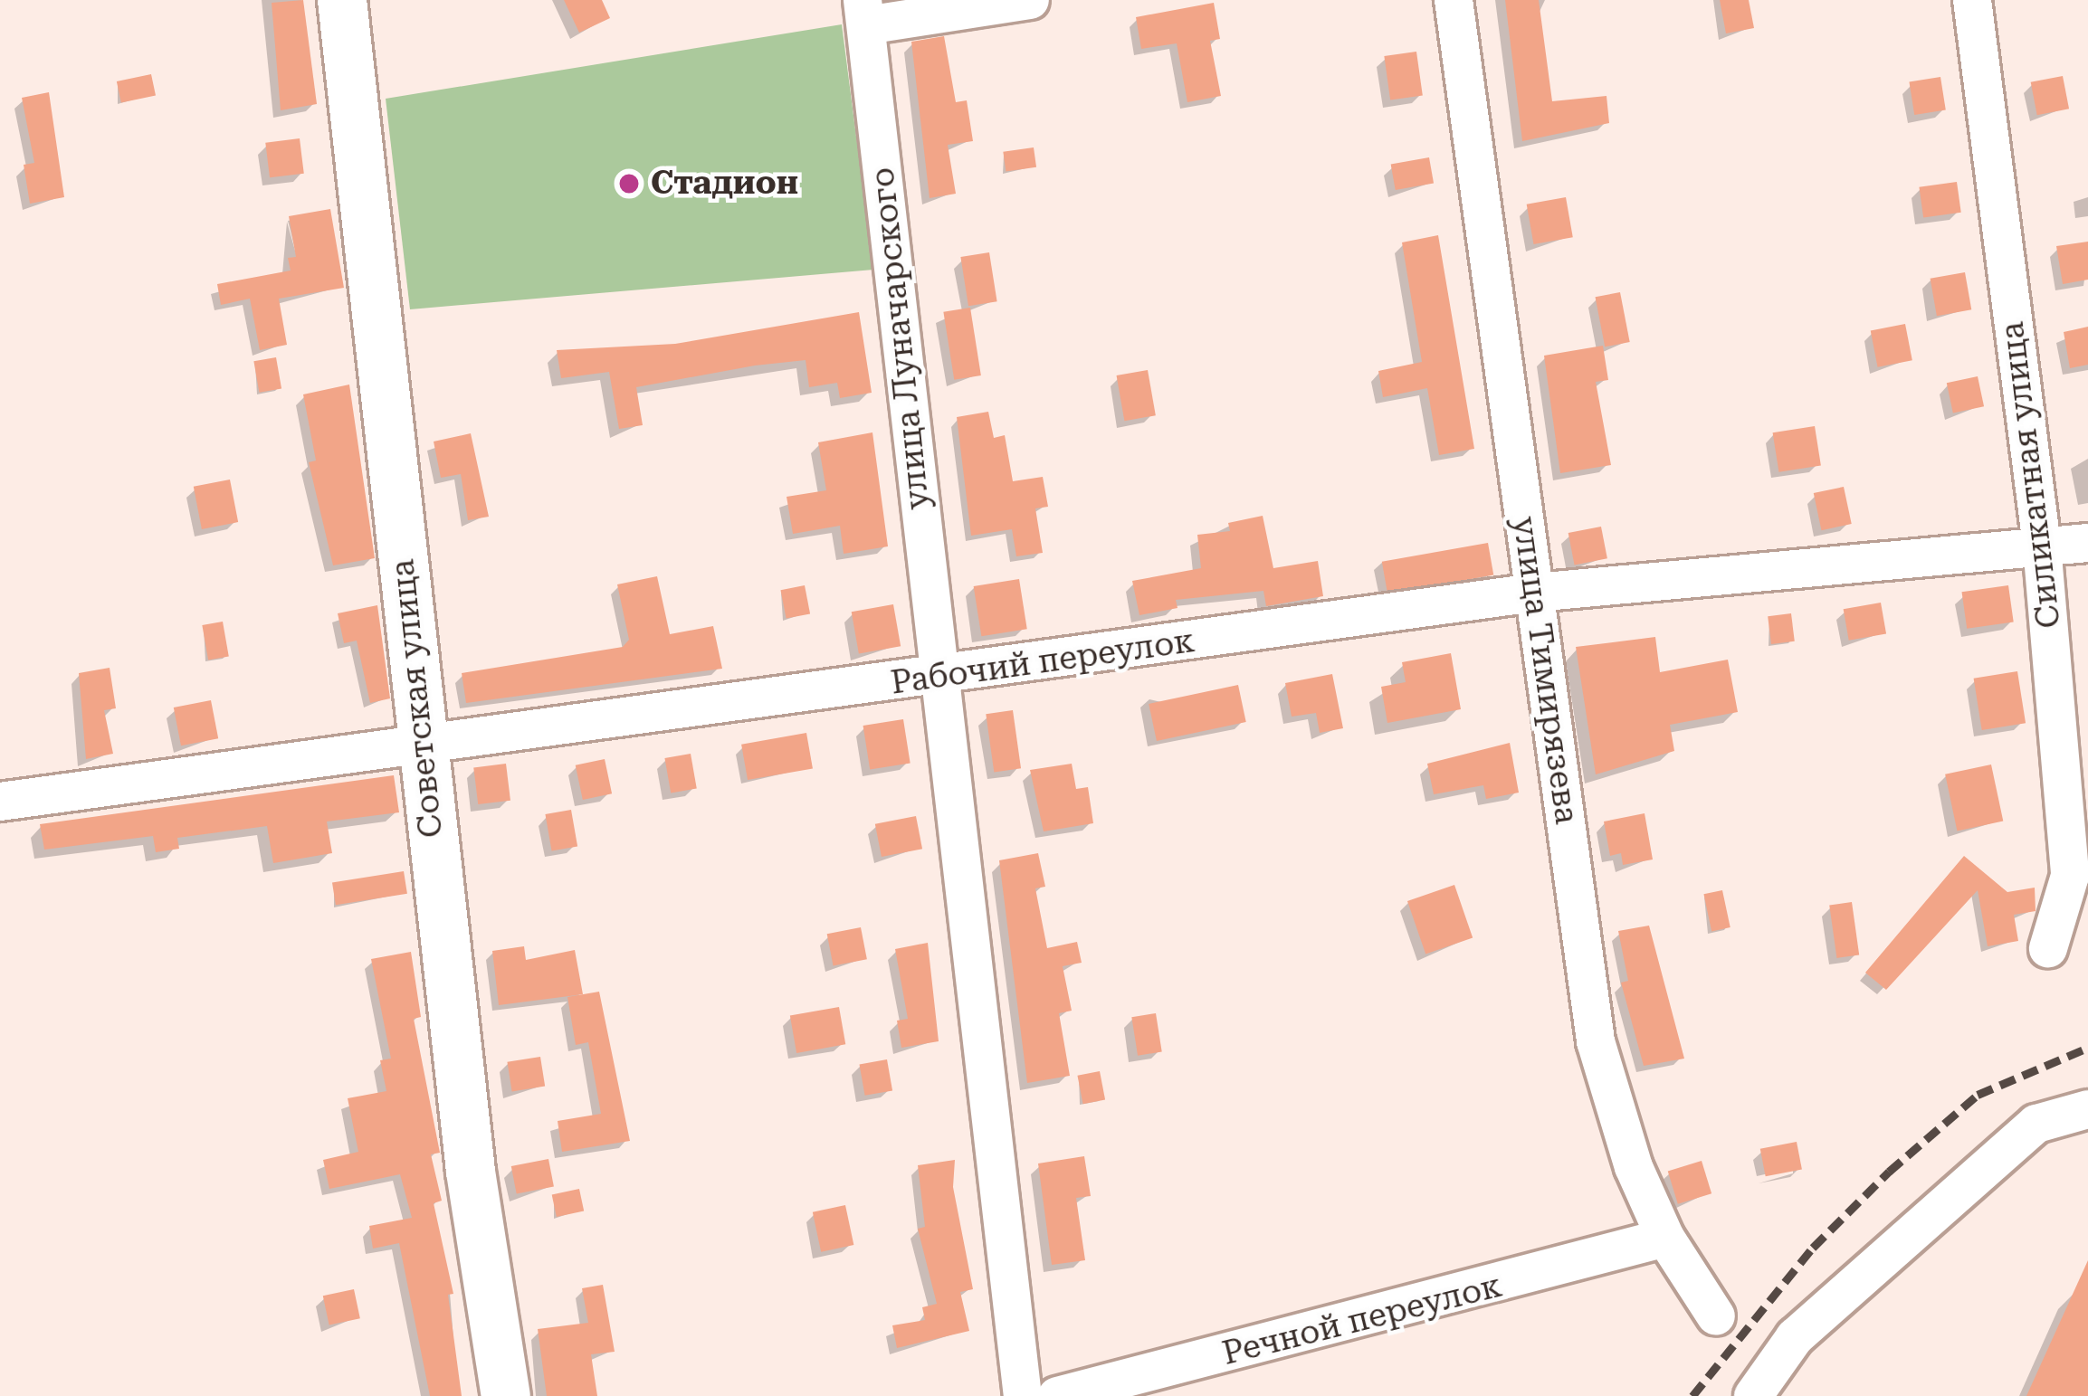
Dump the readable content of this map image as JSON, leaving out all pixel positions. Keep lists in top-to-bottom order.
{
  "streets": {
    "main road": ["Советская улица"],
    "street": [
      "улица Луначарского",
      "Силикатная улица",
      "Рабочий переулок",
      "улица Тимирязева",
      "Речной переулок"
    ]
  },
  "crossings": [
    ["улица Луначарского", "Рабочий переулок"],
    ["Силикатная улица", "Рабочий переулок"],
    ["Рабочий переулок", "улица Тимирязева"],
    ["Рабочий переулок", "Советская улица"],
    ["улица Тимирязева", "Речной переулок"]
  ],
  "places": ["Стадион"]
}
